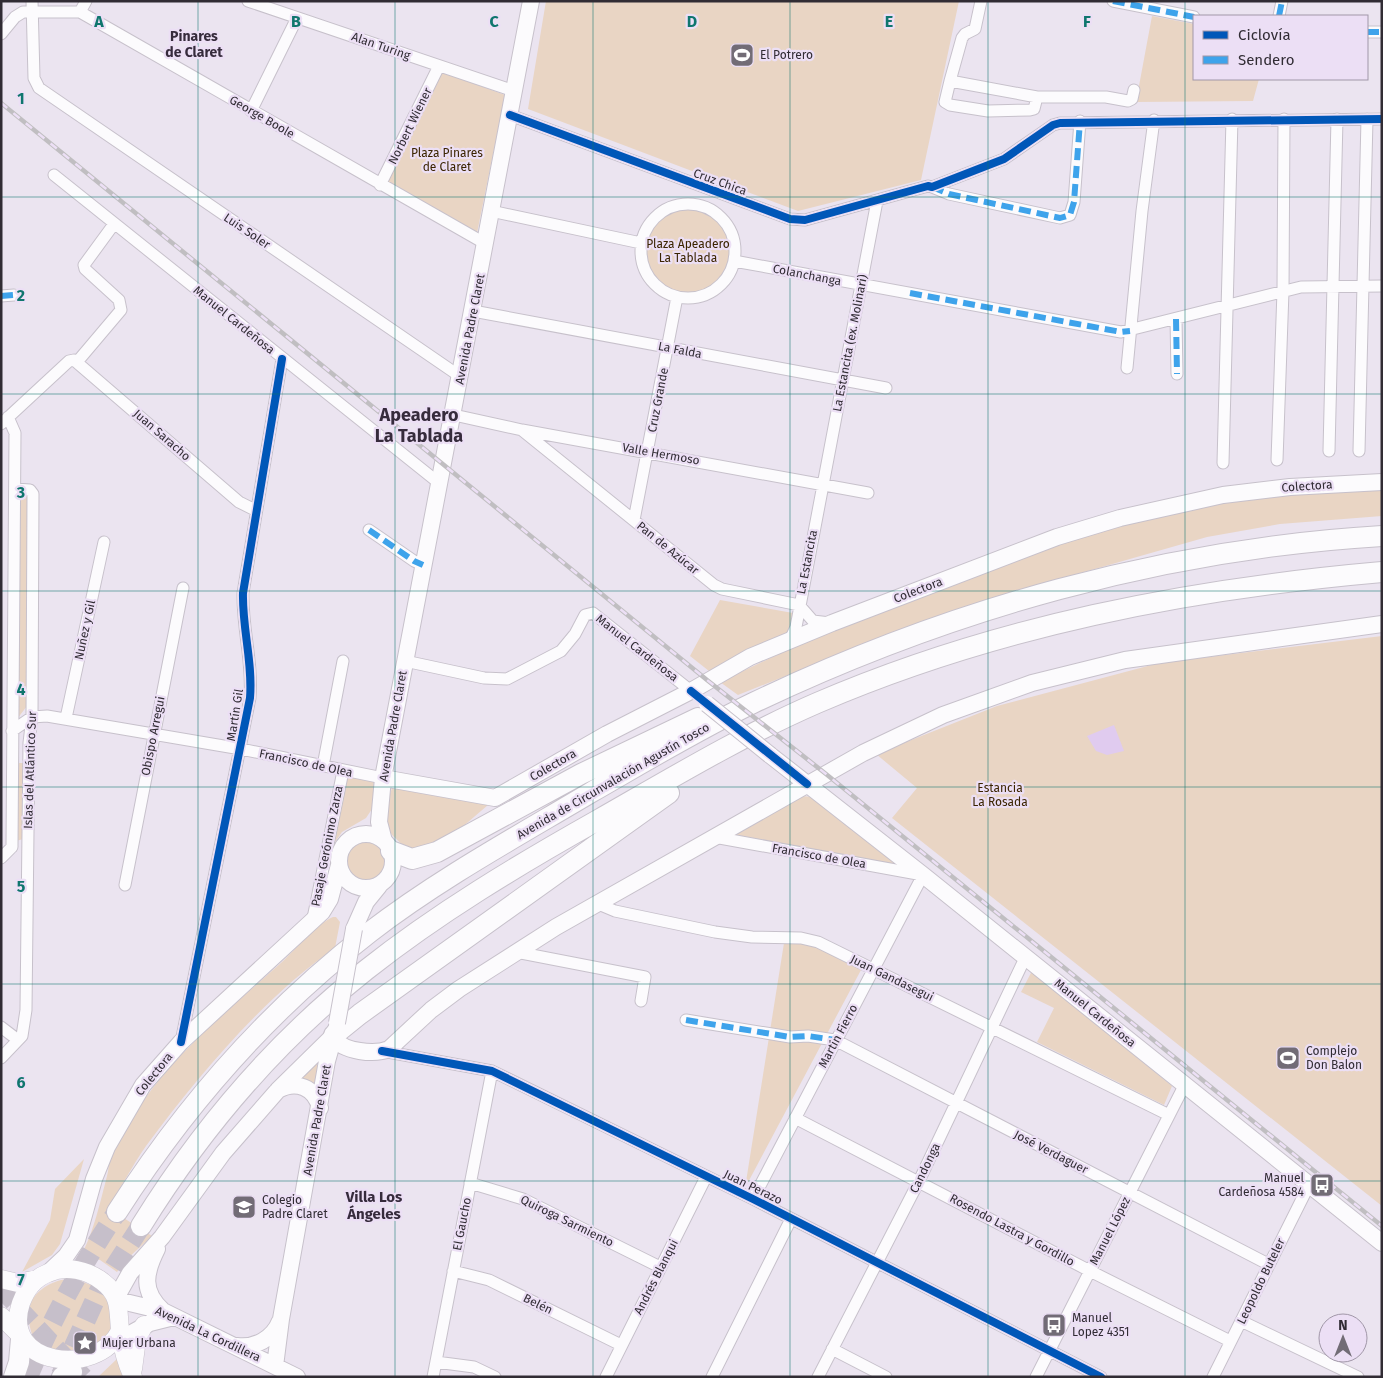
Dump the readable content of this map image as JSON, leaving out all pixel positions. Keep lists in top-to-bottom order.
{
  "streets": {
    "highway": ["Avenida de Circunvalación Agustín Tosco"],
    "main road": [
      "Manuel Cardeñosa",
      "Avenida Padre Claret",
      "Colectora",
      "Francisco de Olea",
      "Juan Perazo",
      "Avenida La Cordillera"
    ],
    "street": [
      "Alan Turing",
      "George Boole",
      "Norbert Wiener",
      "Cruz Chica",
      "Luis Soler",
      "Colanchanga",
      "La Estancita (ex. Molinari)",
      "La Falda",
      "Cruz Grande",
      "Juan Saracho",
      "Valle Hermoso",
      "Pan de Azúcar",
      "La Estancita",
      "Nuñez y Gil",
      "Martín Gil",
      "Obispo Arregui",
      "Islas del Atlántico Sur",
      "Pasaje Gerónimo Zarza",
      "Juan Gandasegui",
      "Martín Fierro",
      "José Verdaguer",
      "Candonga",
      "Quiroga Sarmiento",
      "El Gaucho",
      "Rosendo Lastra y Gordillo",
      "Manuel López",
      "Andrés Blanqui",
      "Leopoldo Buteler",
      "Belén"
    ]
  },
  "crossings": [
    ["Alan Turing", "Norbert Wiener"],
    ["Alan Turing", "Avenida Padre Claret"],
    ["George Boole", "Norbert Wiener"],
    ["George Boole", "Luis Soler"],
    ["George Boole", "Avenida Padre Claret"],
    ["Cruz Chica", "Avenida Padre Claret"],
    ["Cruz Chica", "La Estancita (ex. Molinari)"],
    ["Luis Soler", "Avenida Padre Claret"],
    ["Colanchanga", "La Estancita (ex. Molinari)"],
    ["Colanchanga", "Cruz Grande"],
    ["Manuel Cardeñosa", "Avenida Padre Claret"],
    ["Manuel Cardeñosa", "Colectora"],
    ["Manuel Cardeñosa", "Martín Gil"],
    ["Manuel Cardeñosa", "Francisco de Olea"],
    ["Manuel Cardeñosa", "Martín Fierro"],
    ["Manuel Cardeñosa", "Candonga"],
    ["Manuel Cardeñosa", "Manuel López"],
    ["Manuel Cardeñosa", "Leopoldo Buteler"],
    ["Avenida Padre Claret", "La Falda"],
    ["Avenida Padre Claret", "Valle Hermoso"],
    ["Avenida Padre Claret", "Colectora"],
    ["Avenida Padre Claret", "Francisco de Olea"],
    ["Avenida Padre Claret", "Juan Perazo"],
    ["Avenida Padre Claret", "Avenida La Cordillera"],
    ["La Estancita (ex. Molinari)", "La Falda"],
    ["La Estancita (ex. Molinari)", "Valle Hermoso"],
    ["La Estancita (ex. Molinari)", "La Estancita"],
    ["La Falda", "Cruz Grande"],
    ["Cruz Grande", "Valle Hermoso"],
    ["Cruz Grande", "Pan de Azúcar"],
    ["Juan Saracho", "Martín Gil"],
    ["Valle Hermoso", "Pan de Azúcar"],
    ["Valle Hermoso", "La Estancita"],
    ["Colectora", "La Estancita"],
    ["Colectora", "Martín Gil"],
    ["Colectora", "Francisco de Olea"],
    ["Colectora", "Pasaje Gerónimo Zarza"],
    ["Colectora", "Avenida La Cordillera"],
    ["Pan de Azúcar", "La Estancita"],
    ["Nuñez y Gil", "Francisco de Olea"],
    ["Martín Gil", "Francisco de Olea"],
    ["Obispo Arregui", "Francisco de Olea"],
    ["Francisco de Olea", "Islas del Atlántico Sur"],
    ["Francisco de Olea", "Pasaje Gerónimo Zarza"],
    ["Francisco de Olea", "Martín Fierro"],
    ["Juan Gandasegui", "Martín Fierro"],
    ["Juan Gandasegui", "Candonga"],
    ["Juan Gandasegui", "Manuel López"],
    ["Martín Fierro", "José Verdaguer"],
    ["Martín Fierro", "Juan Perazo"],
    ["Martín Fierro", "Rosendo Lastra y Gordillo"],
    ["José Verdaguer", "Candonga"],
    ["José Verdaguer", "Manuel López"],
    ["José Verdaguer", "Leopoldo Buteler"],
    ["Candonga", "Juan Perazo"],
    ["Candonga", "Rosendo Lastra y Gordillo"],
    ["Juan Perazo", "El Gaucho"],
    ["Juan Perazo", "Manuel López"],
    ["Juan Perazo", "Andrés Blanqui"],
    ["Quiroga Sarmiento", "El Gaucho"],
    ["Quiroga Sarmiento", "Andrés Blanqui"],
    ["El Gaucho", "Belén"],
    ["Rosendo Lastra y Gordillo", "Manuel López"],
    ["Rosendo Lastra y Gordillo", "Leopoldo Buteler"],
    ["Andrés Blanqui", "Belén"]
  ],
  "districts": ["Pinares de Claret", "Apeadero La Tablada", "Villa Los Ángeles"],
  "parks": ["Plaza Pinares de Claret", "Plaza Apeadero La Tablada", "Estancia La Rosada"],
  "places": {
    "sports": ["El Potrero", "Complejo Don Balon"],
    "bus stop": ["Manuel Cardeñosa 4584", "Manuel Lopez 4351"],
    "school or university": ["Colegio Padre Claret"],
    "place": ["Mujer Urbana"]
  },
  "legend": ["Ciclovía", "Sendero"],
  "north": "top",
  "grid": {
    "columns": [
      "A",
      "B",
      "C",
      "D",
      "E",
      "F"
    ],
    "rows": [
      "1",
      "2",
      "3",
      "4",
      "5",
      "6",
      "7"
    ]
  }
}
